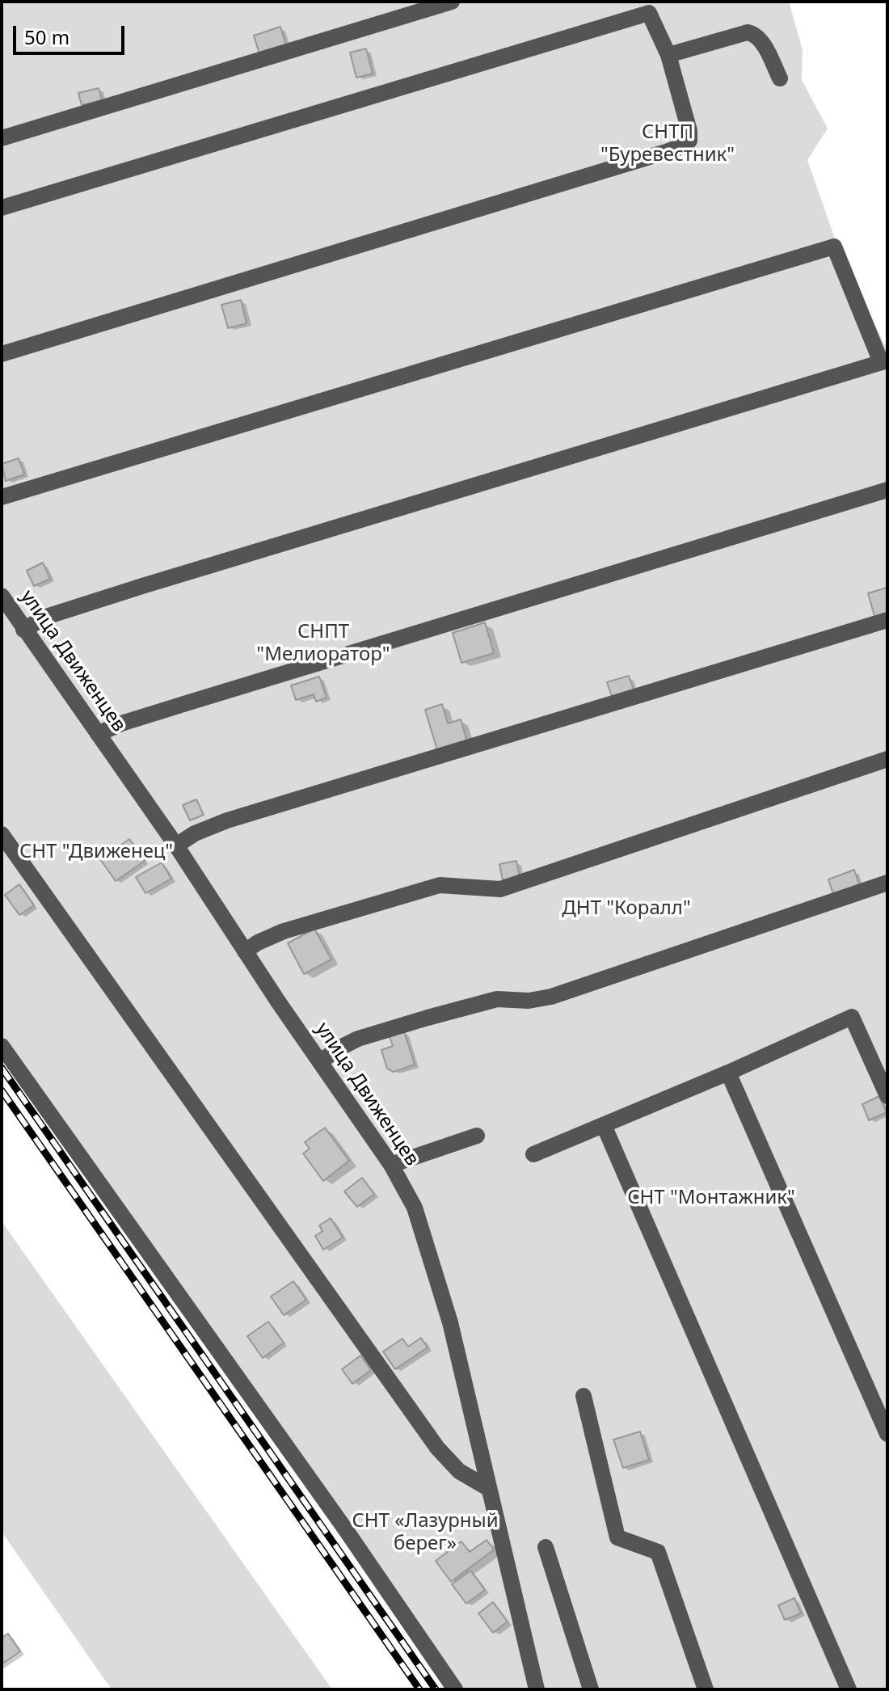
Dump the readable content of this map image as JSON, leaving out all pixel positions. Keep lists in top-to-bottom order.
{
  "streets": {
    "street": ["улица Движенцев"]
  },
  "parks": [
    "СНТП \"Буревестник\"",
    "СНПТ \"Мелиоратор\"",
    "СНТ \"Движенец\"",
    "ДНТ \"Коралл\"",
    "СНТ \"Монтажник\"",
    "СНТ «Лазурный берег»"
  ],
  "scale_bar": "50 m"
}
